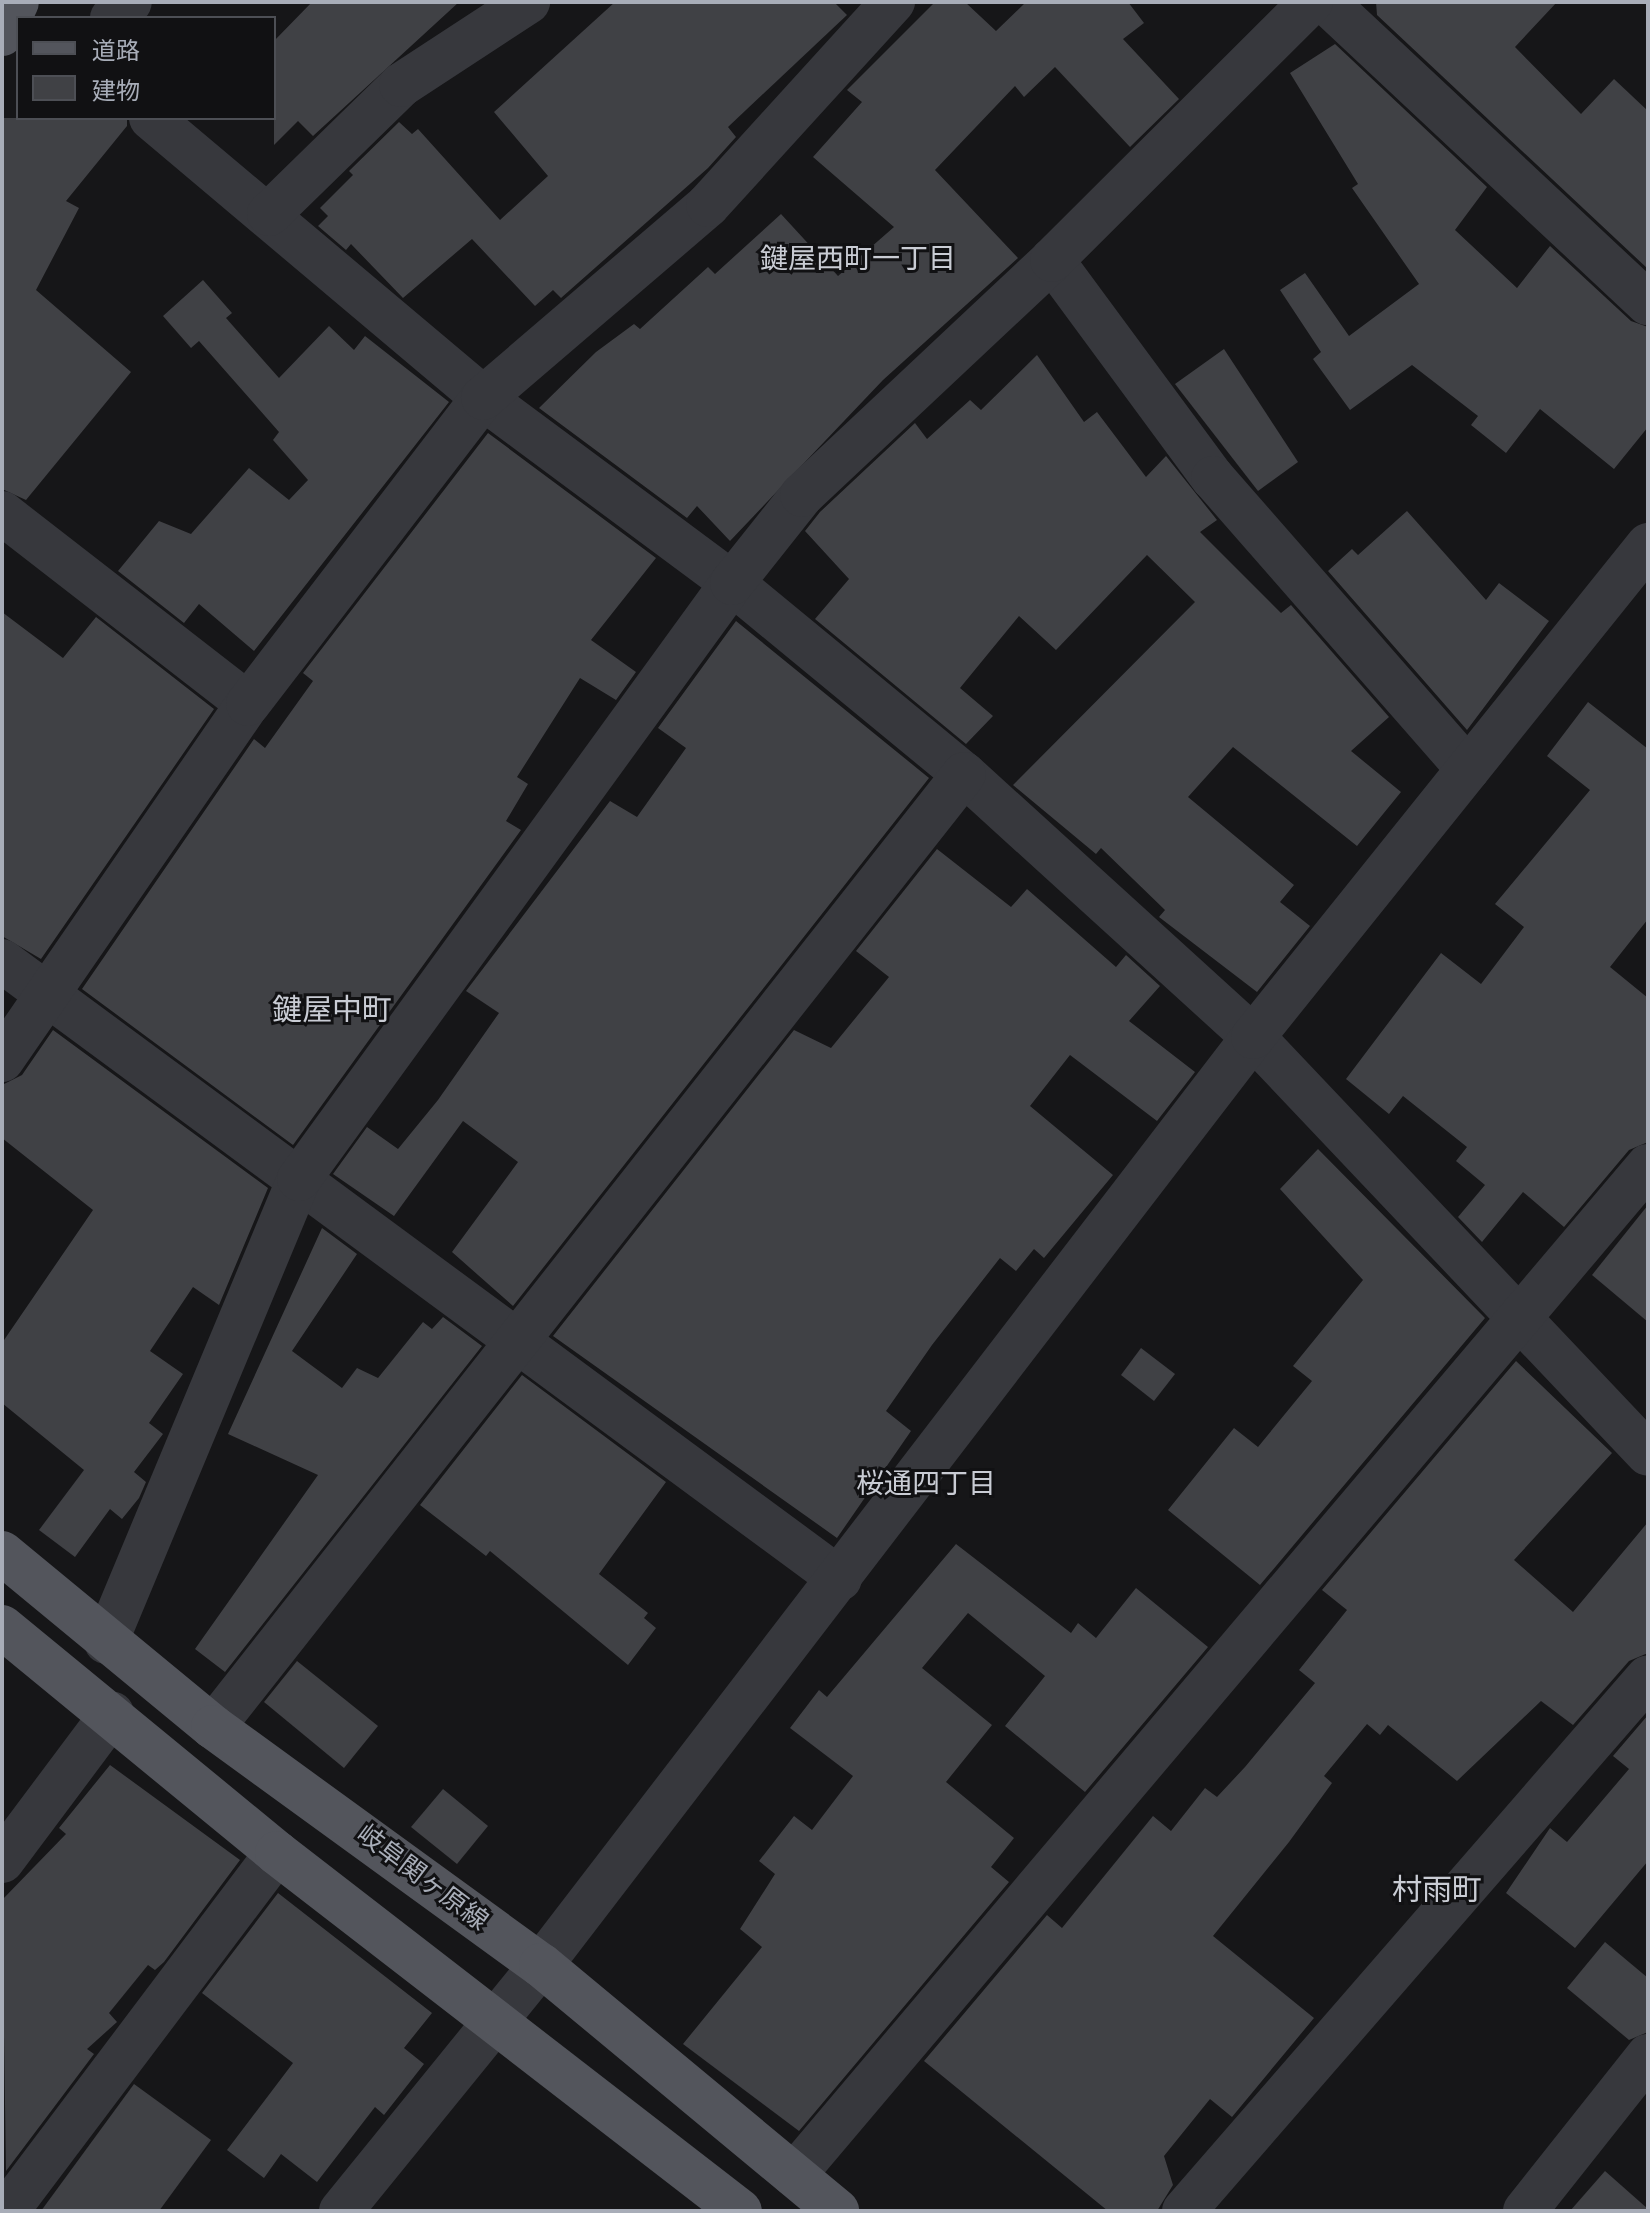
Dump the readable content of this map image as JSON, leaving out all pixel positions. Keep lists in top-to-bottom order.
{
  "streets": {
    "main road": ["岐阜関ヶ原線"]
  },
  "districts": [
    "鍵屋西町一丁目",
    "鍵屋中町",
    "桜通四丁目",
    "村雨町"
  ],
  "legend": ["道路", "建物"]
}
